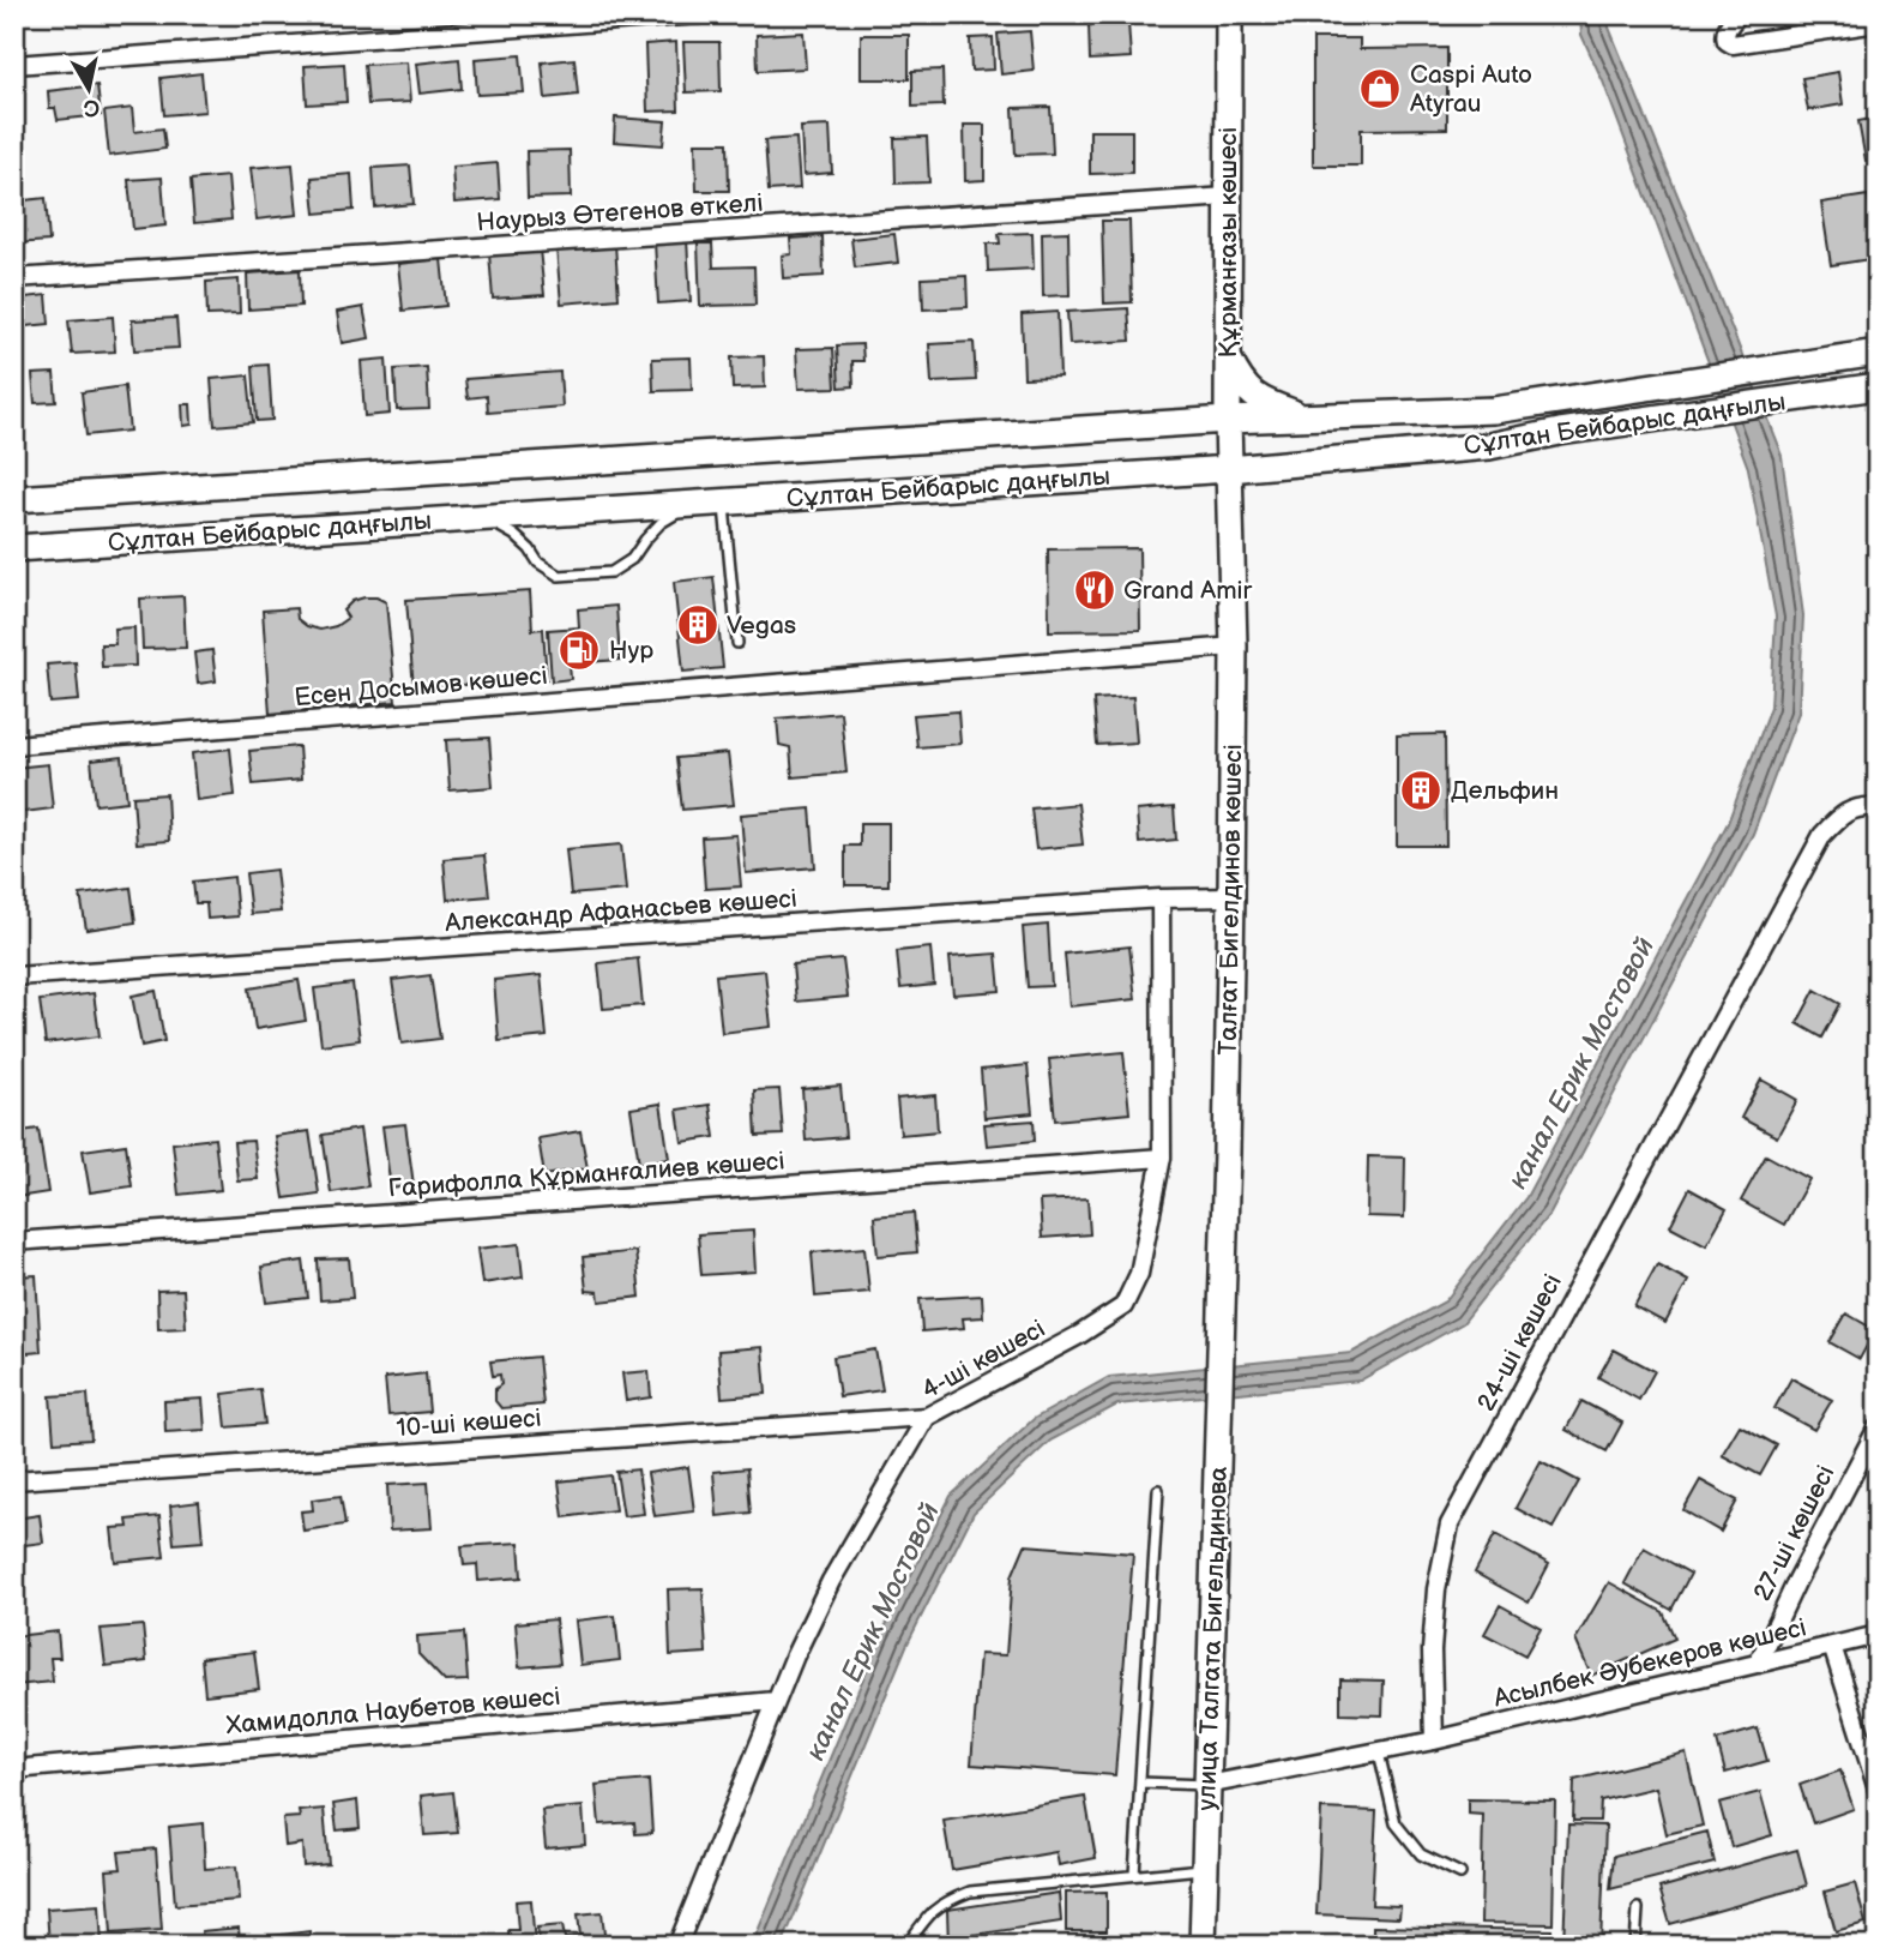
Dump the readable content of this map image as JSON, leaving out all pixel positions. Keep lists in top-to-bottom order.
{
  "streets": {
    "main road": [
      "Құрманғазы көшесі",
      "Сұлтан Бейбарыс даңғылы",
      "Талғат Бигелдинов көшесі",
      "улица Талгата Бигельдинова"
    ],
    "street": [
      "Наурыз Өтегенов өткелі",
      "Есен Досымов көшесі",
      "Александр Афанасьев көшесі",
      "Гарифолла Құрманғалиев көшесі",
      "24-ші көшесі",
      "4-ші көшесі",
      "10-ші көшесі",
      "27-ші көшесі",
      "Асылбек Әубекеров көшесі",
      "Хамидолла Наубетов көшесі"
    ]
  },
  "crossings": [
    ["Наурыз Өтегенов өткелі", "Құрманғазы көшесі"],
    ["Құрманғазы көшесі", "Сұлтан Бейбарыс даңғылы"],
    ["Құрманғазы көшесі", "Талғат Бигелдинов көшесі"],
    ["Сұлтан Бейбарыс даңғылы", "Талғат Бигелдинов көшесі"],
    ["Есен Досымов көшесі", "Талғат Бигелдинов көшесі"],
    ["Талғат Бигелдинов көшесі", "Александр Афанасьев көшесі"],
    ["Талғат Бигелдинов көшесі", "улица Талгата Бигельдинова"],
    ["Александр Афанасьев көшесі", "4-ші көшесі"],
    ["Гарифолла Құрманғалиев көшесі", "4-ші көшесі"],
    ["24-ші көшесі", "Асылбек Әубекеров көшесі"],
    ["4-ші көшесі", "10-ші көшесі"],
    ["4-ші көшесі", "Хамидолла Наубетов көшесі"],
    ["27-ші көшесі", "Асылбек Әубекеров көшесі"]
  ],
  "water": ["канал Ерик Мостовой"],
  "places": {
    "shop": ["Caspi Auto Atyrau"],
    "restaurant": ["Grand Amir"],
    "building": ["Vegas", "Дельфин"],
    "fuel station": ["Нур"]
  },
  "north": "bottom"
}
